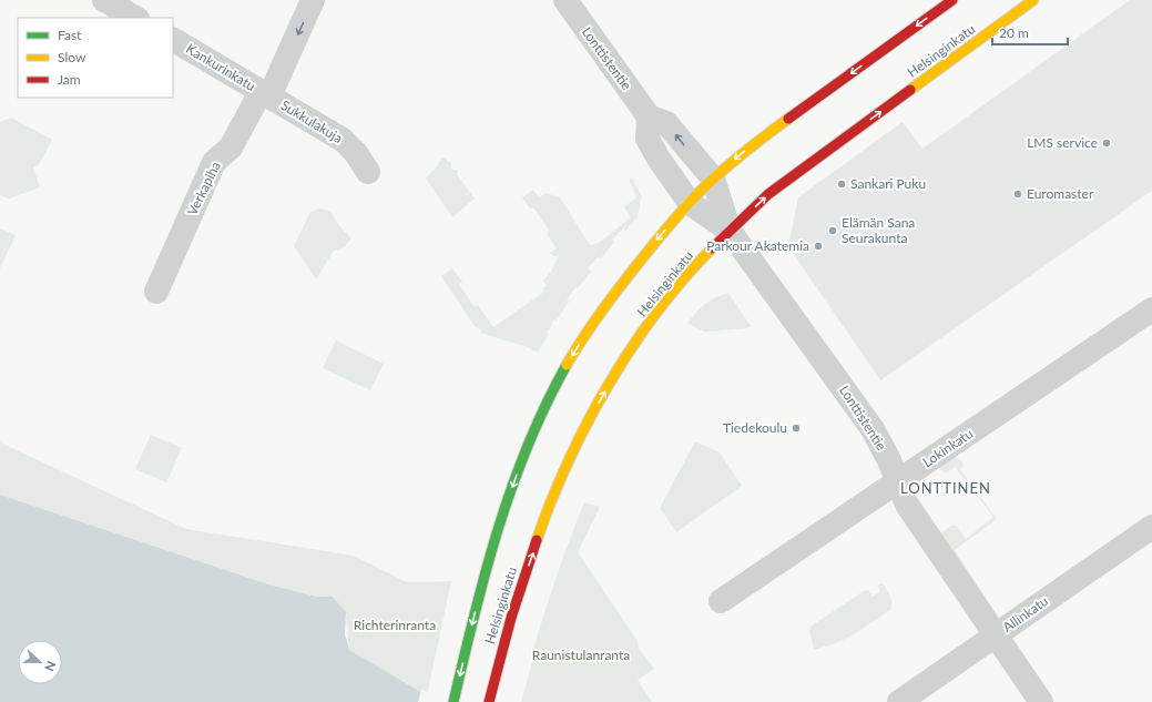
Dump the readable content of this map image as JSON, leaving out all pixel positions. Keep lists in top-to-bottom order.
{
  "streets": {
    "main road": ["Helsinginkatu"],
    "street": [
      "Lonttistentie",
      "Kankurinkatu",
      "Sukkulakuja",
      "Verkapiha",
      "Lokinkatu",
      "Allinkatu"
    ]
  },
  "crossings": [
    ["Helsinginkatu", "Lonttistentie"],
    ["Lonttistentie", "Lokinkatu"],
    ["Lonttistentie", "Allinkatu"],
    ["Kankurinkatu", "Sukkulakuja"],
    ["Kankurinkatu", "Verkapiha"],
    ["Sukkulakuja", "Verkapiha"]
  ],
  "districts": ["LONTTINEN"],
  "parks": ["Richterinranta", "Raunistulanranta"],
  "places": [
    "LMS service",
    "Sankari Puku",
    "Euromaster",
    "Elämän Sana Seurakunta",
    "Parkour Akatemia",
    "Tiedekoulu"
  ],
  "legend": ["Fast", "Slow", "Jam"],
  "scale_bar": "20 m",
  "north": "right"
}
